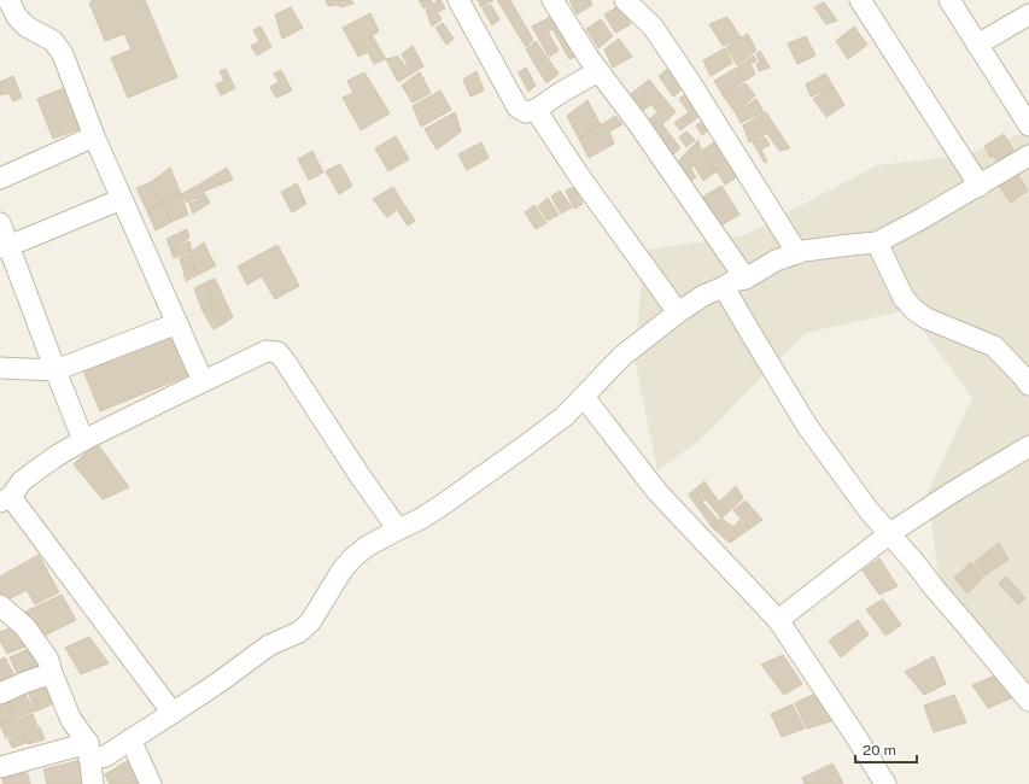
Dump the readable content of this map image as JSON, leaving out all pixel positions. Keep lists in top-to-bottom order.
{
  "scale_bar": "20 m"
}
